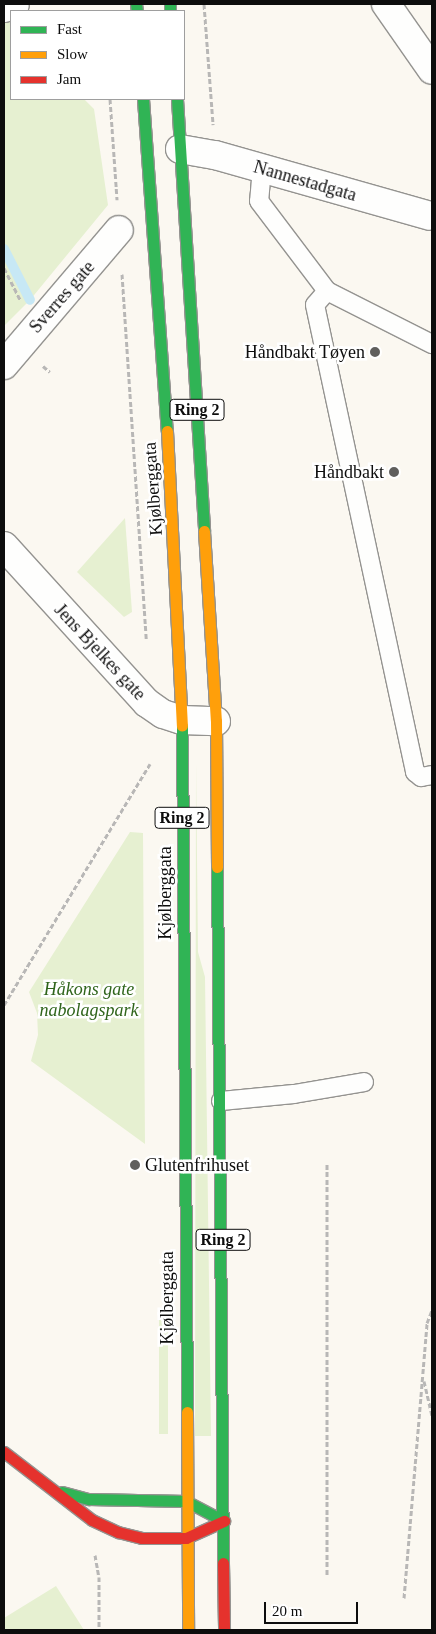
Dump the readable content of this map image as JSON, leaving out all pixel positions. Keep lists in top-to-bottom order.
{
  "streets": {
    "main road": ["Ring 2", "Kjølberggata"],
    "street": ["Nannestadgata", "Sverres gate", "Jens Bjelkes gate"]
  },
  "crossings": [
    ["Nannestadgata", "Ring 2"],
    ["Ring 2", "Kjølberggata"],
    ["Ring 2", "Jens Bjelkes gate"],
    ["Kjølberggata", "Jens Bjelkes gate"]
  ],
  "parks": ["Håkons gate nabolagspark"],
  "places": ["Håndbakt Tøyen", "Håndbakt", "Glutenfrihuset"],
  "legend": ["Fast", "Slow", "Jam"],
  "scale_bar": "20 m"
}
